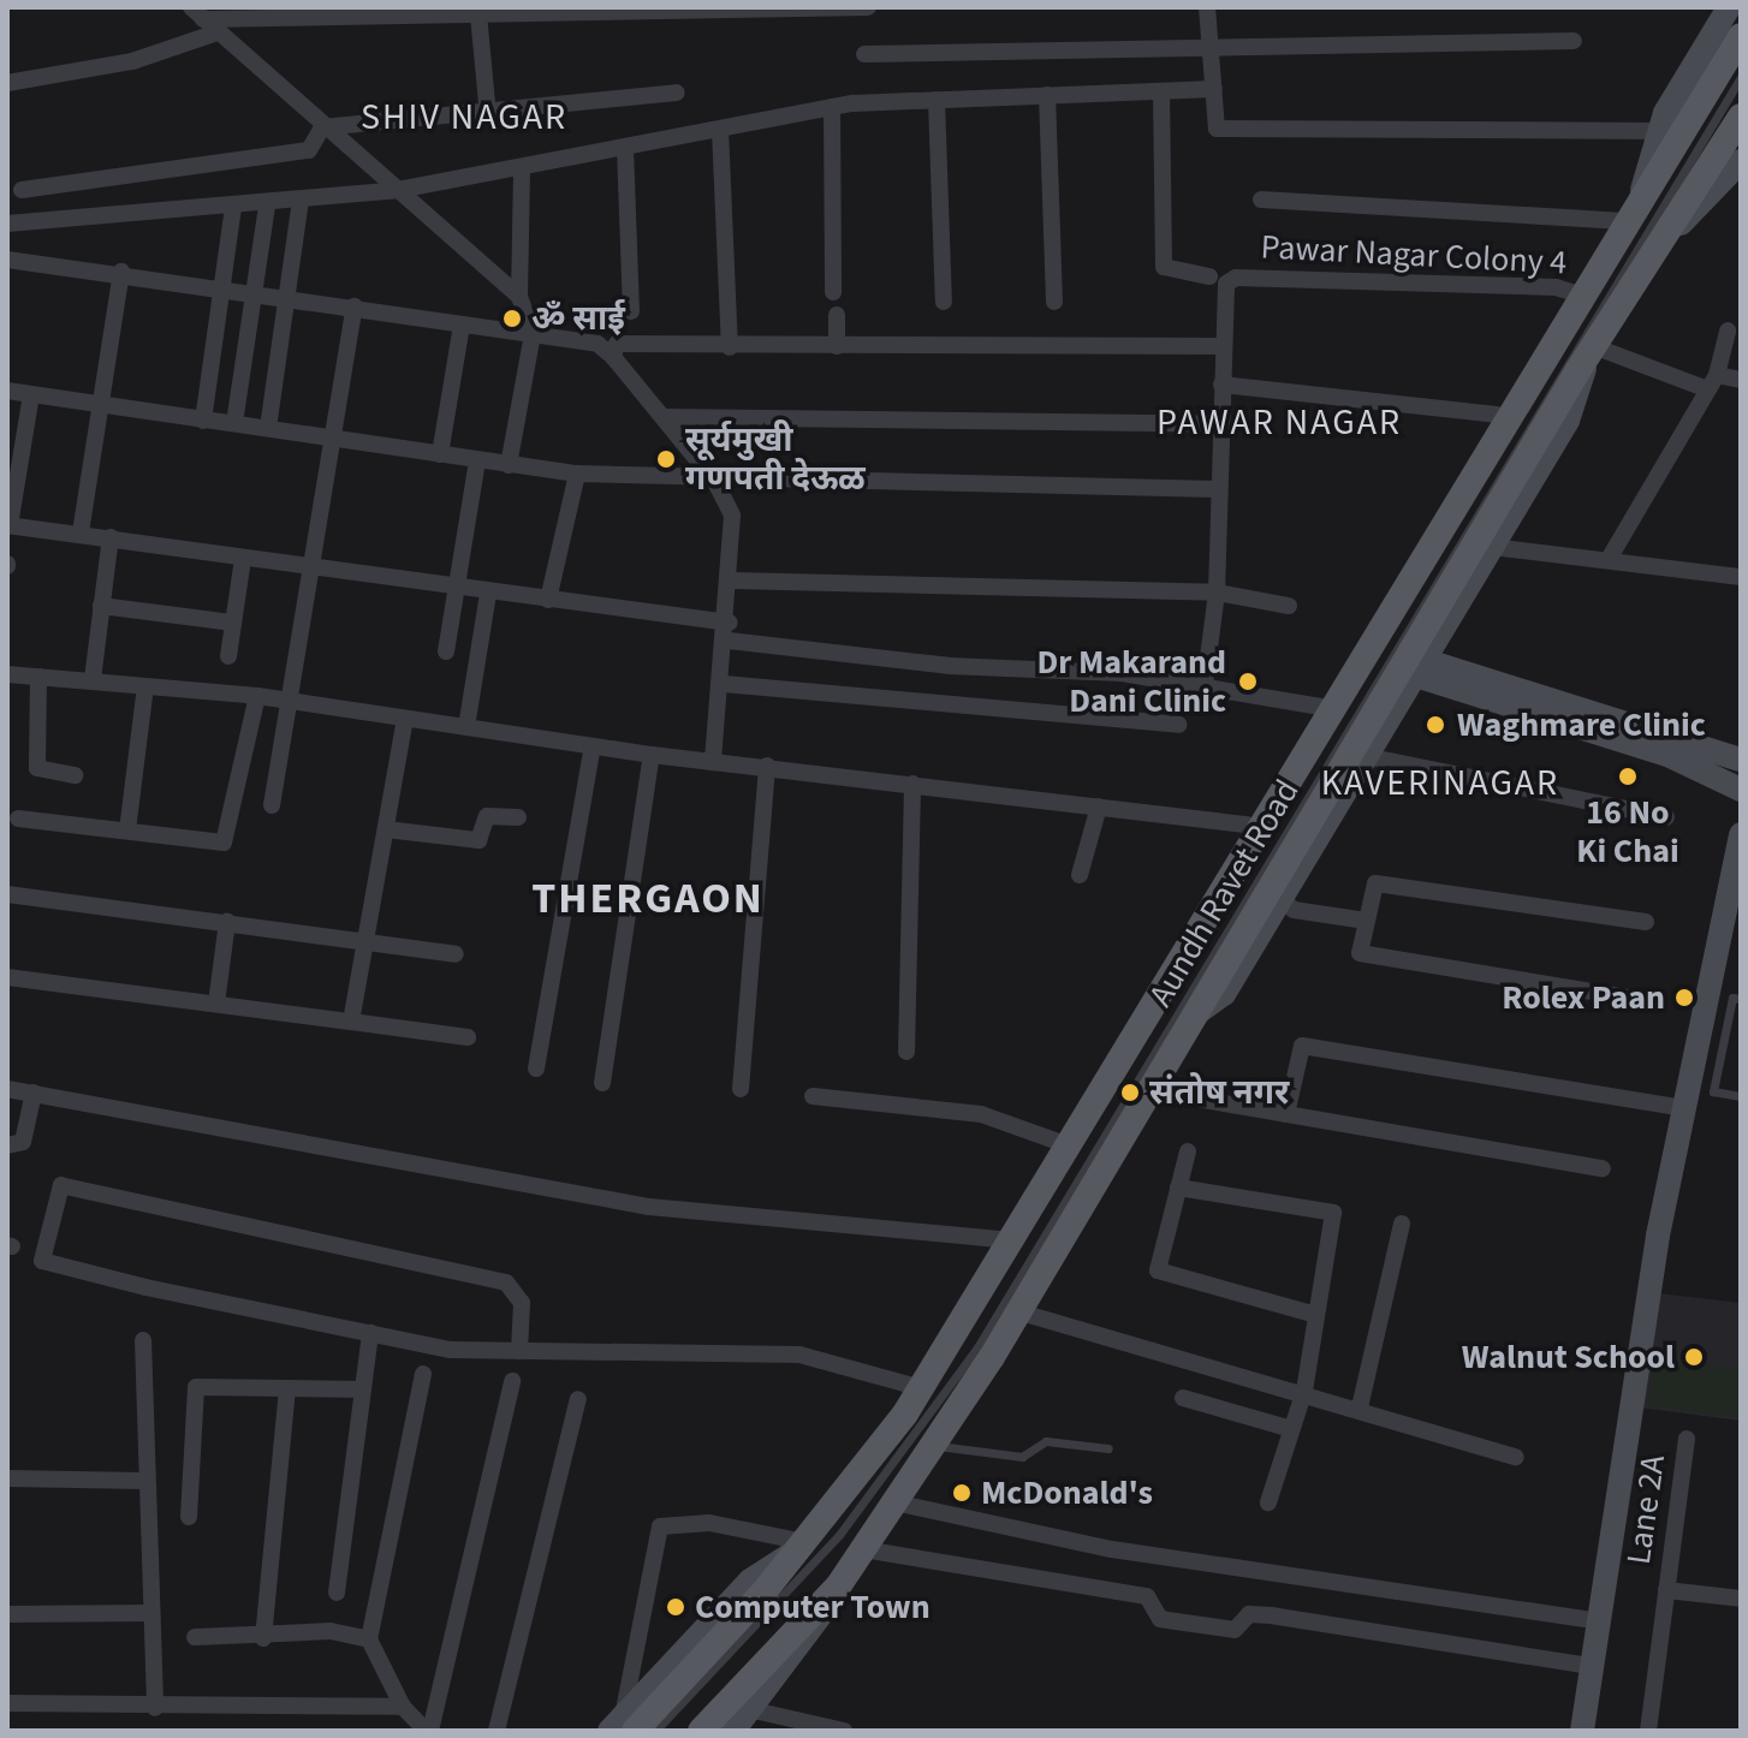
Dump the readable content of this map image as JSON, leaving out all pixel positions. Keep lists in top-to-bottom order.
{
  "streets": {
    "main road": ["Aundh Ravet Road"],
    "street": ["Pawar Nagar Colony 4", "Lane 2A"]
  },
  "crossings": [
    ["Pawar Nagar Colony 4", "Aundh Ravet Road"]
  ],
  "districts": [
    "SHIV NAGAR",
    "PAWAR NAGAR",
    "KAVERINAGAR",
    "THERGAON"
  ],
  "places": [
    "ॐ साई",
    "सूर्यमुखी गणपती देऊळ",
    "Dr Makarand Dani Clinic",
    "Waghmare Clinic",
    "16 No Ki Chai",
    "Rolex Paan",
    "संतोष नगर",
    "Walnut School",
    "McDonald's",
    "Computer Town"
  ]
}
